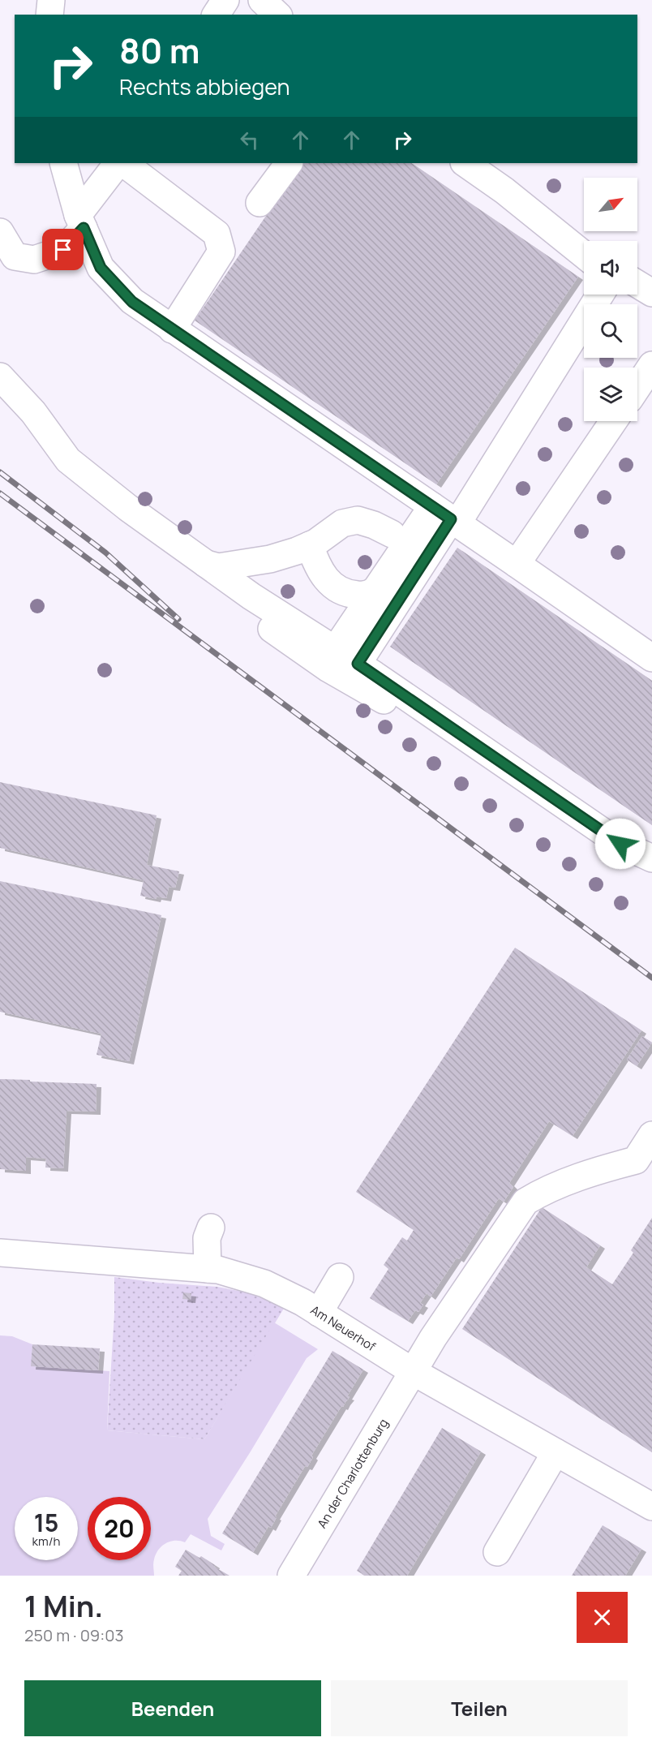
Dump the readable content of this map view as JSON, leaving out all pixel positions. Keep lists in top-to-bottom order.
{
  "streets": {
    "street": ["Am Neuerhof", "An der Charlottenburg"]
  },
  "crossings": [
    ["Am Neuerhof", "An der Charlottenburg"]
  ],
  "north": "top right",
  "page": {
    "turn": ["80 m", "Rechts abbiegen"],
    "speed": "15 km/h",
    "limit": "20",
    "heading": ["1 Min.", "250 m · 09:03"],
    "buttons": ["Beenden", "Teilen"]
  }
}
